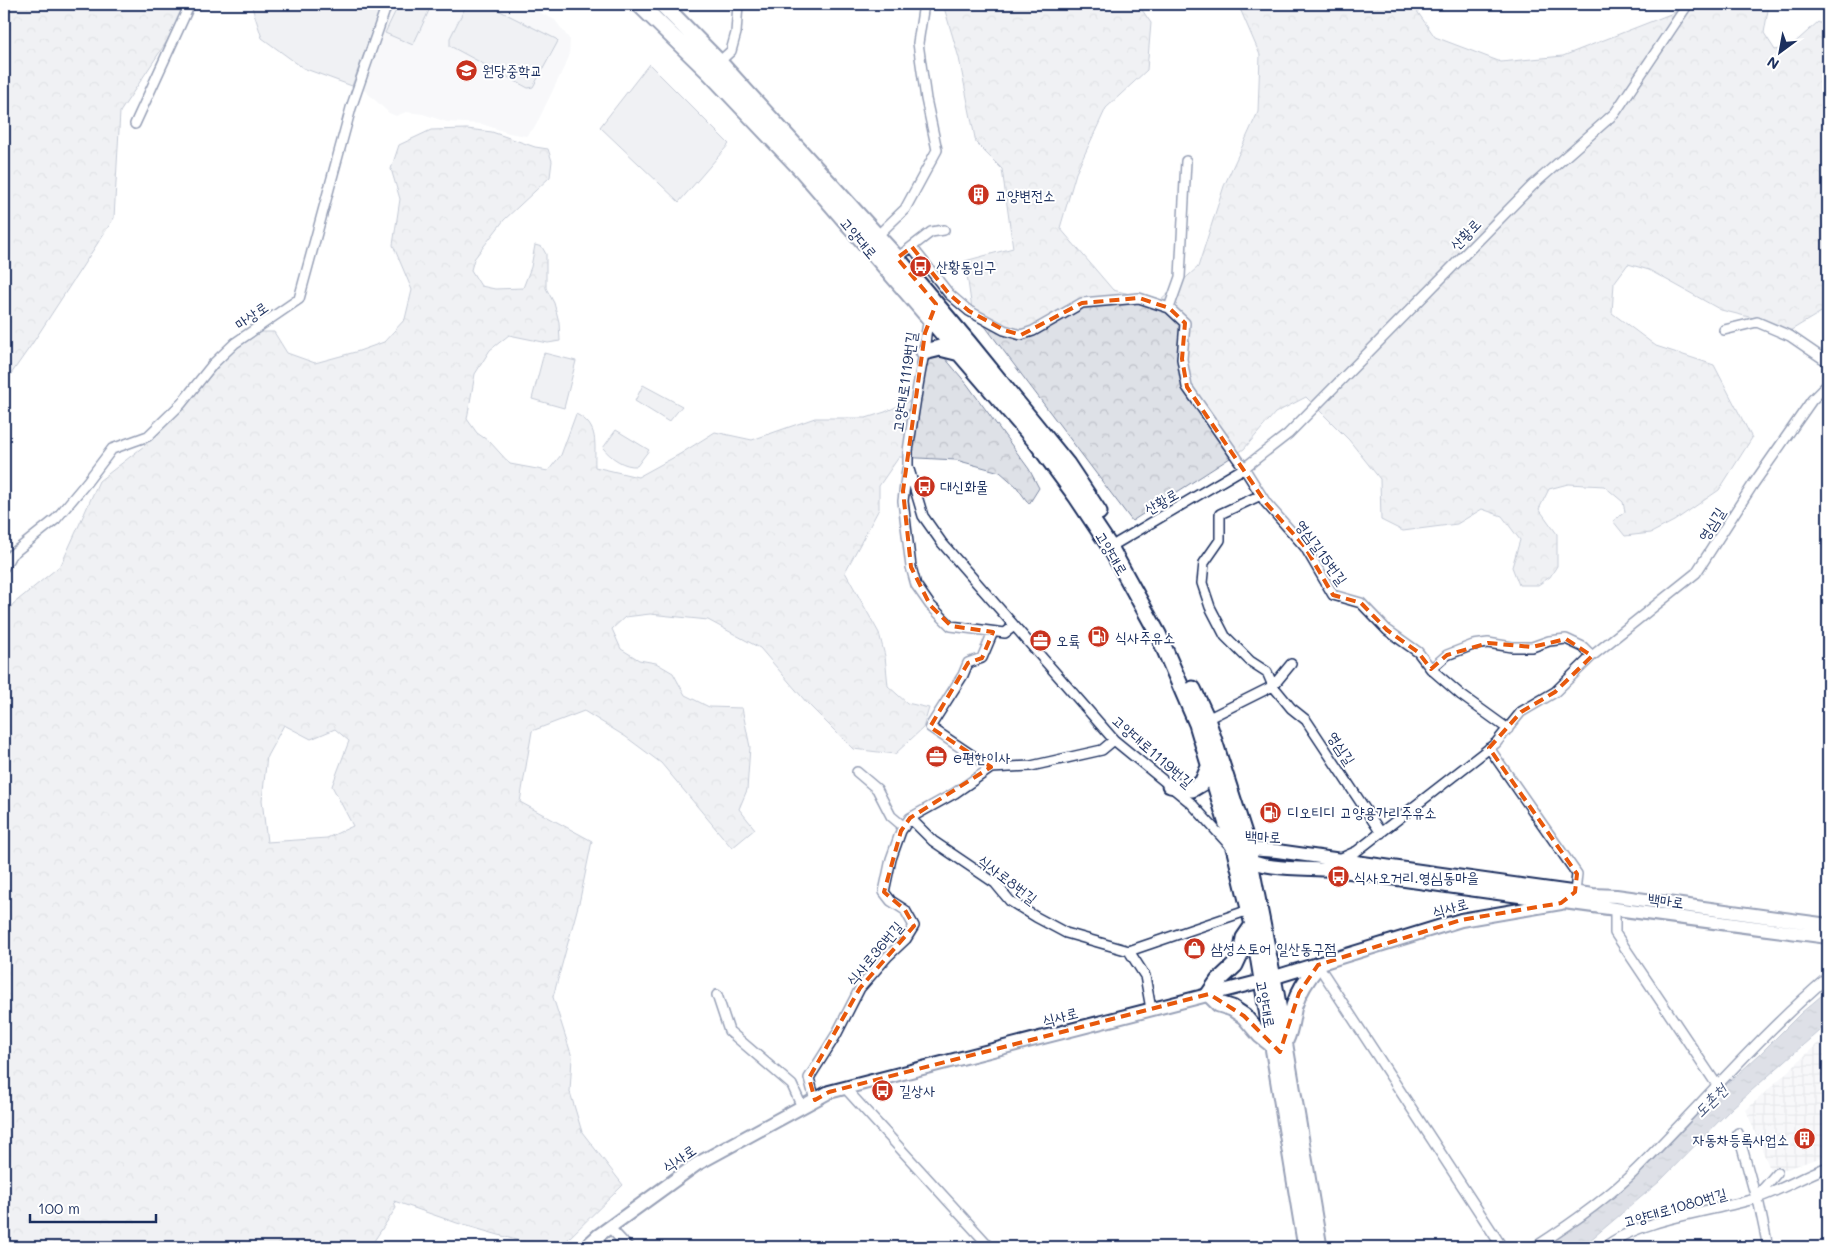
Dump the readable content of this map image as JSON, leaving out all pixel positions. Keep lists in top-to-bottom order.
{
  "streets": {
    "main road": ["고양대로", "백마로", "식사로"],
    "street": [
      "산황로",
      "마상로",
      "고양대로1119번길",
      "영심길",
      "영심길15번길",
      "식사로8번길",
      "식사로36번길",
      "고양대로1080번길"
    ]
  },
  "crossings": [
    ["산황로", "고양대로"],
    ["산황로", "영심길15번길"],
    ["고양대로", "고양대로1119번길"],
    ["고양대로", "백마로"],
    ["고양대로", "식사로"],
    ["고양대로1119번길", "백마로"],
    ["영심길", "영심길15번길"],
    ["영심길", "백마로"],
    ["백마로", "식사로"],
    ["식사로8번길", "식사로36번길"],
    ["식사로", "식사로36번길"]
  ],
  "water": ["도촌천"],
  "places": {
    "school or university": ["원당중학교"],
    "building": ["고양변전소", "자동차등록사업소"],
    "bus stop": [
      "산황동입구",
      "대신화물",
      "식사오거리.영심동마을",
      "길상사"
    ],
    "fuel station": ["식사주유소", "디오티디 고양용가리주유소"],
    "office": ["오륙", "e편한이사"],
    "shop": ["삼성스토어 일산동구점"]
  },
  "scale_bar": "100 m",
  "north": "bottom left"
}
